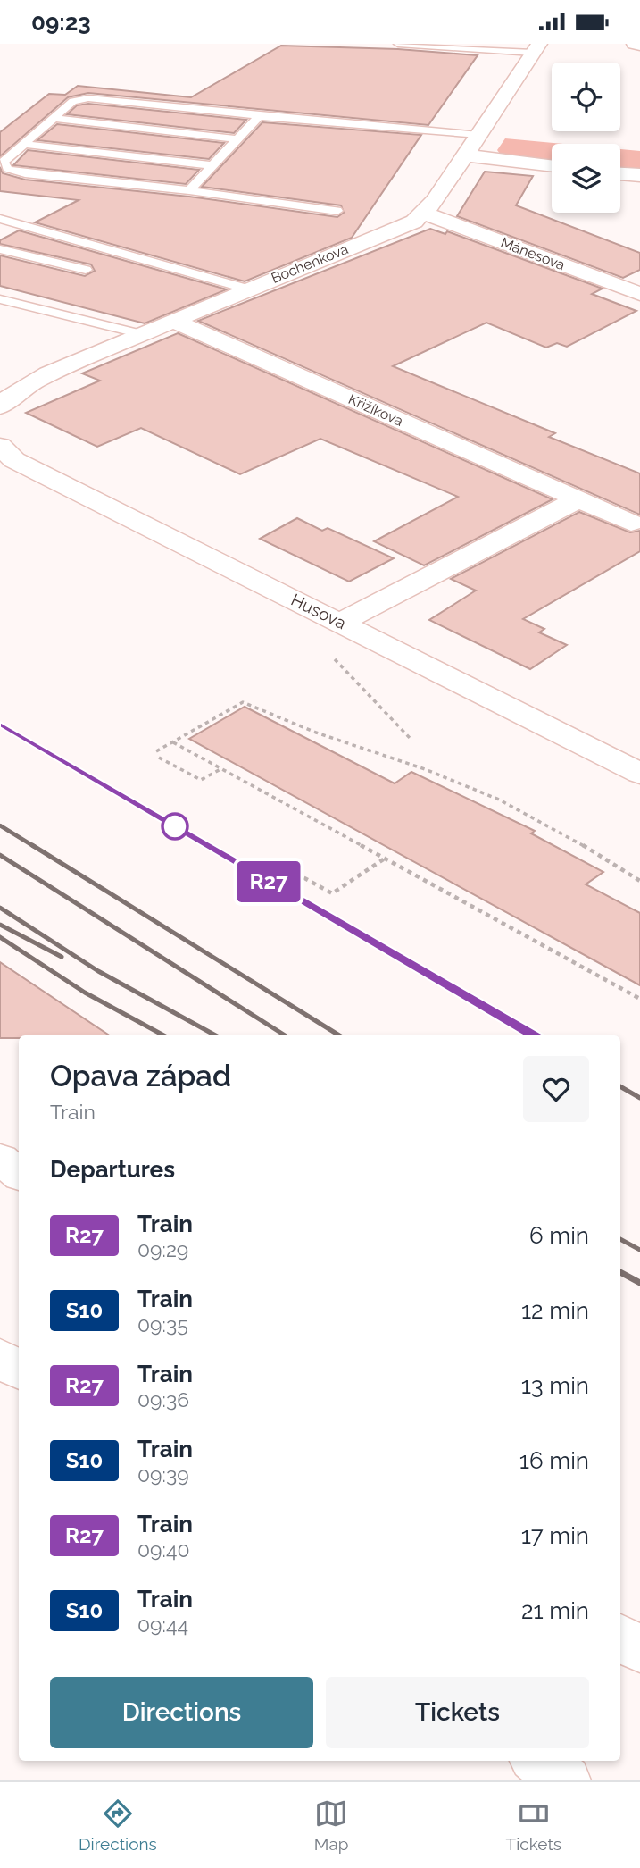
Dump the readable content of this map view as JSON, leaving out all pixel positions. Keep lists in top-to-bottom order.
{
  "streets": {
    "street": [
      "Mánesova",
      "Bochenkova",
      "Křižíkova",
      "Husova"
    ]
  },
  "crossings": [
    ["Mánesova", "Bochenkova"],
    ["Bochenkova", "Křižíkova"]
  ],
  "page": {
    "status": "09:23",
    "on_map": "R27",
    "heading": [
      ["Opava západ", "Train"],
      "Departures"
    ],
    "list": [
      {
        "mark": "R27",
        "name": "Train",
        "note": "09:29",
        "value": "6 min"
      },
      {
        "mark": "S10",
        "name": "Train",
        "note": "09:35",
        "value": "12 min"
      },
      {
        "mark": "R27",
        "name": "Train",
        "note": "09:36",
        "value": "13 min"
      },
      {
        "mark": "S10",
        "name": "Train",
        "note": "09:39",
        "value": "16 min"
      },
      {
        "mark": "R27",
        "name": "Train",
        "note": "09:40",
        "value": "17 min"
      },
      {
        "mark": "S10",
        "name": "Train",
        "note": "09:44",
        "value": "21 min"
      }
    ],
    "buttons": ["Directions", "Tickets"],
    "tabs": ["Directions", "Map", "Tickets"]
  }
}
